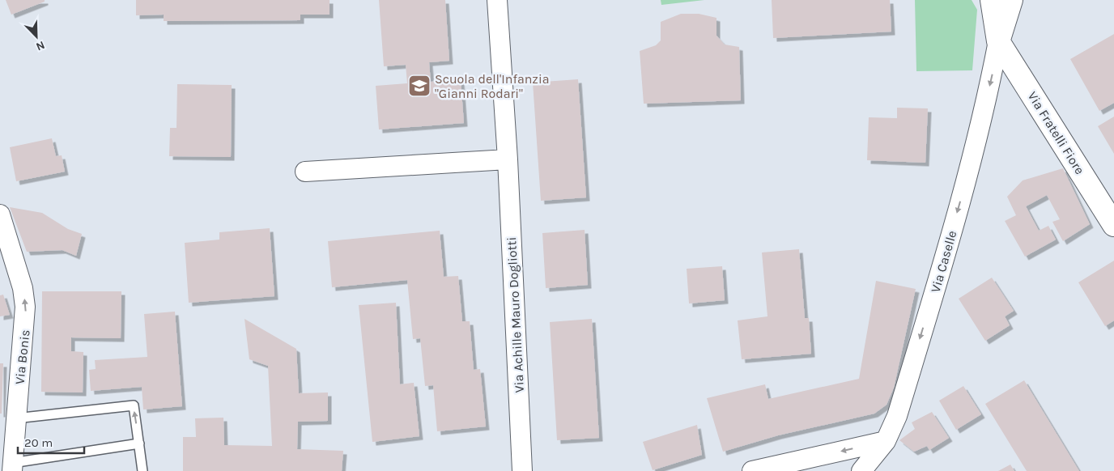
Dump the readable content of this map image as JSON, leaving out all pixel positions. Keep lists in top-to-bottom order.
{
  "streets": {
    "street": [
      "Via Fratelli Fiore",
      "Via Caselle",
      "Via Achille Mauro Dogliotti",
      "Via Bonis"
    ]
  },
  "crossings": [
    ["Via Fratelli Fiore", "Via Caselle"]
  ],
  "one_way": ["Via Caselle", "Via Bonis"],
  "places": {
    "school or university": ["Scuola dell'Infanzia \"Gianni Rodari\""]
  },
  "scale_bar": "20 m",
  "north": "bottom right"
}
